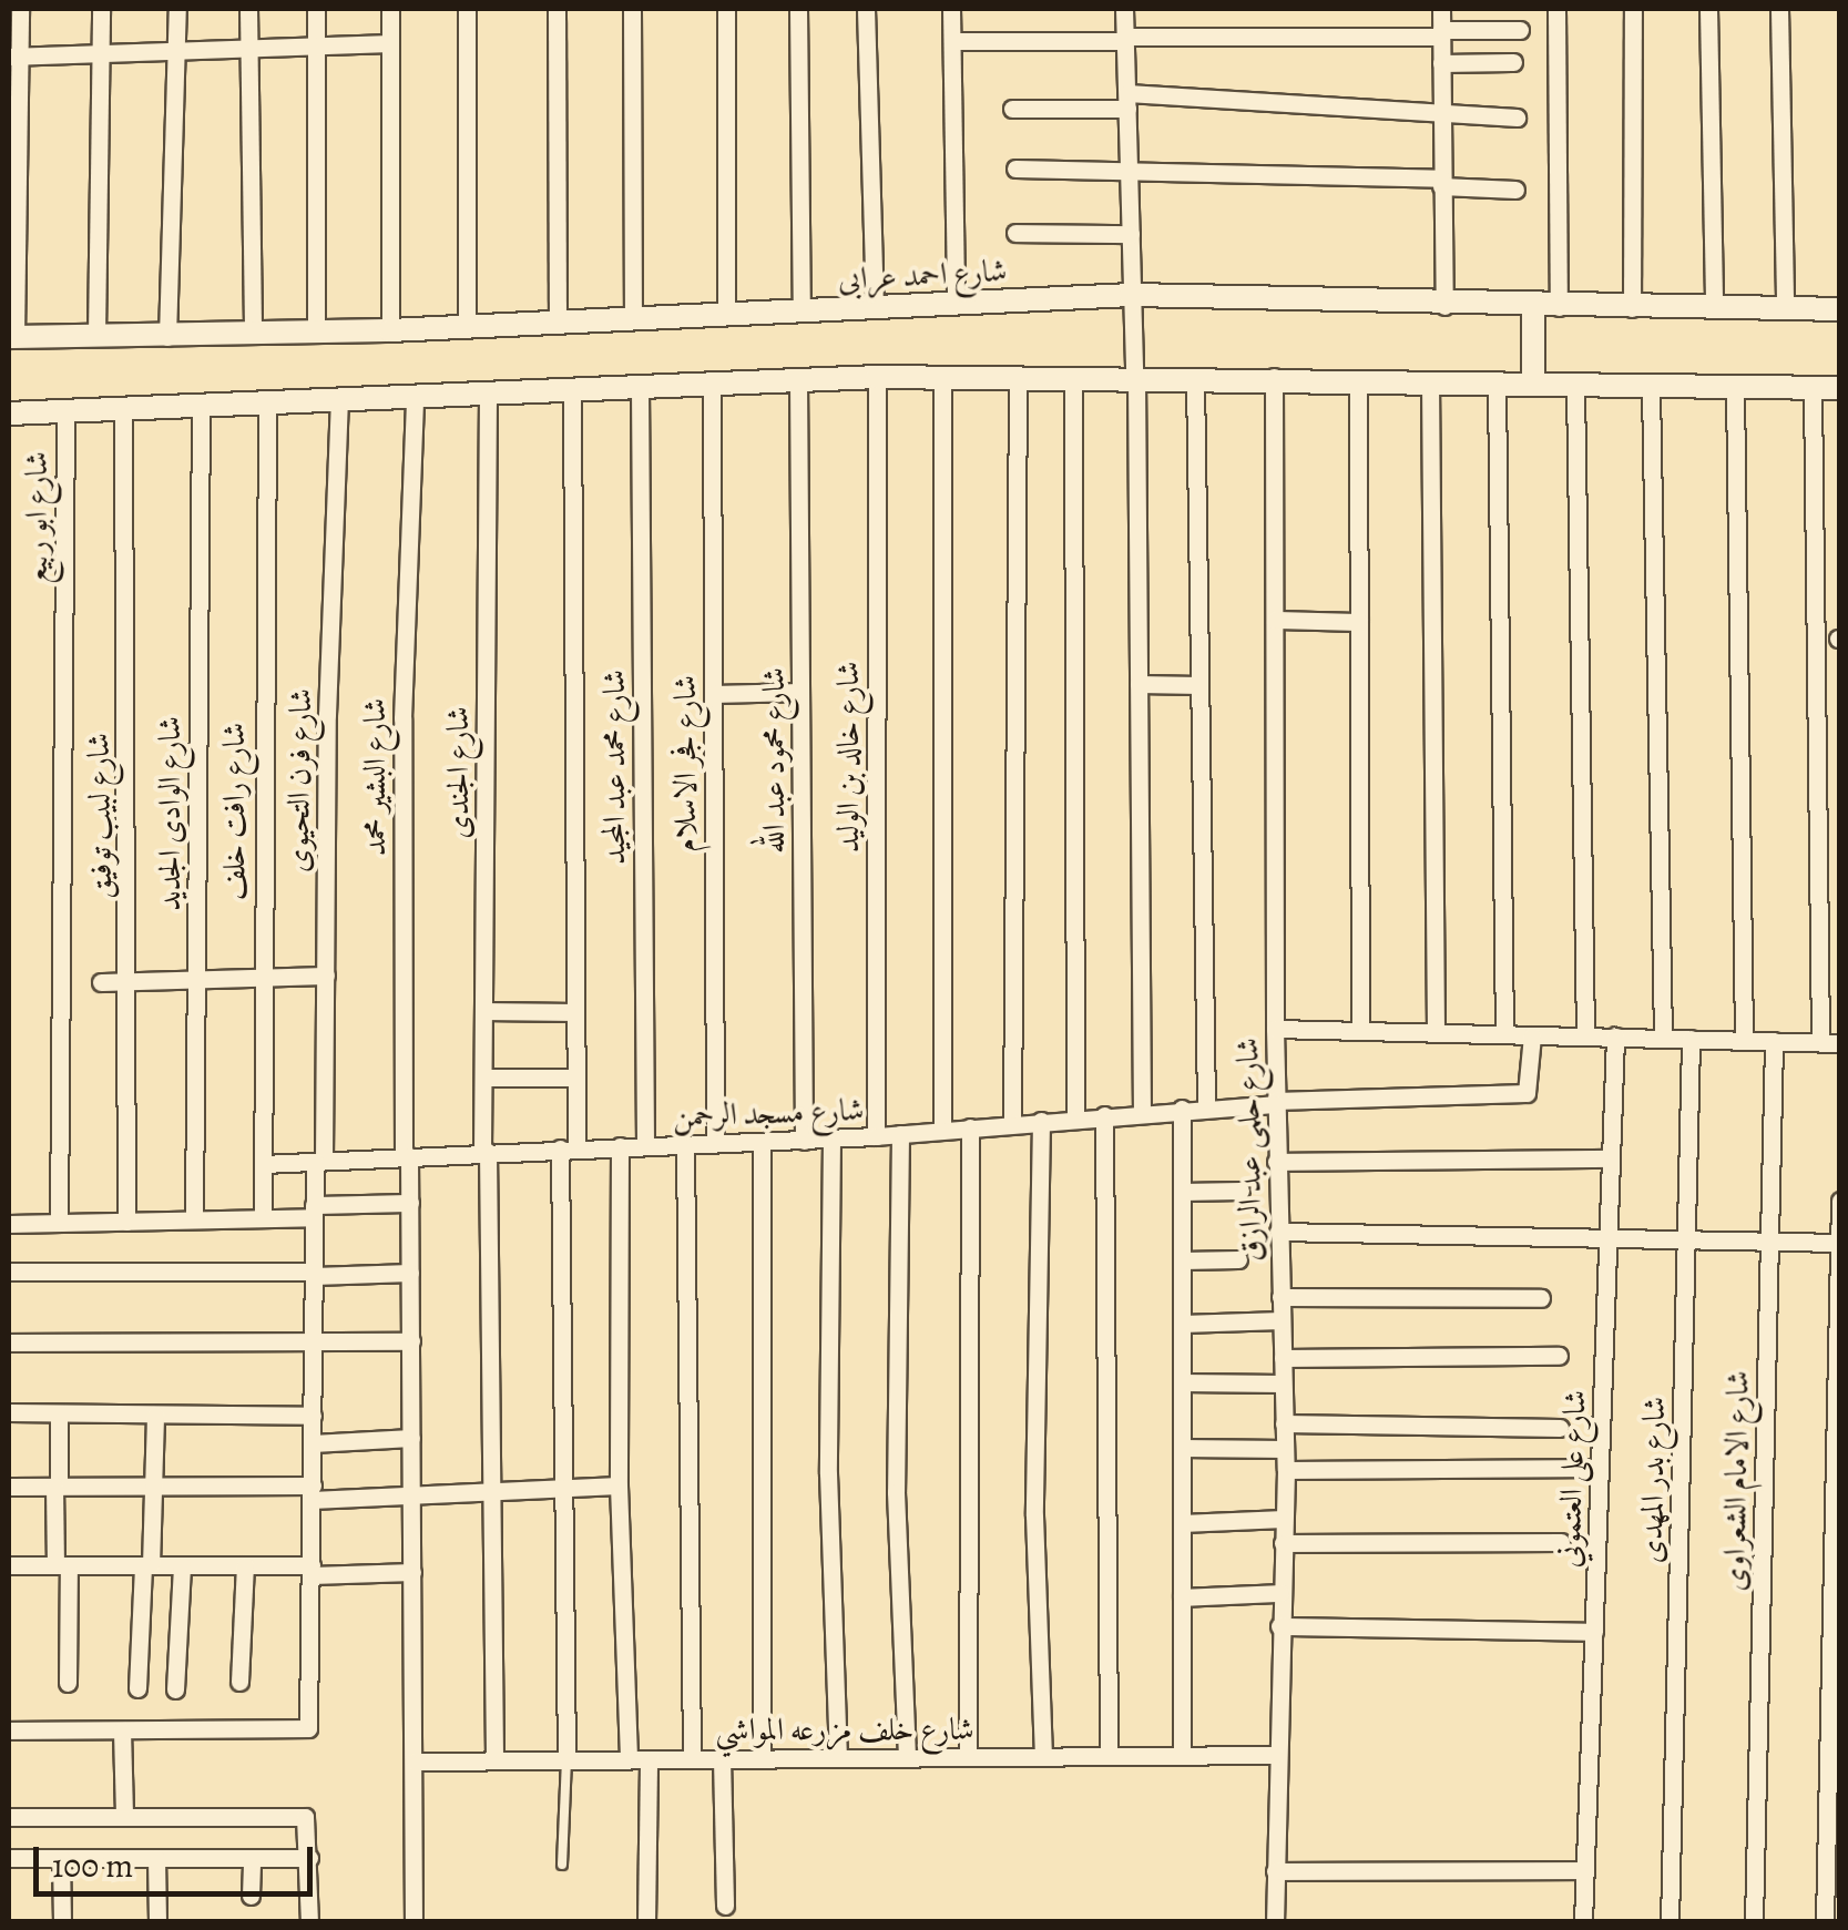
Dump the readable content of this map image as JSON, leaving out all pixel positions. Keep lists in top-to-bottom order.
{
  "streets": {
    "street": [
      "شارع احمد عرابى",
      "شارع ابو ربيع",
      "شارع خالد بن الوليد",
      "شارع محمود عبد الله",
      "شارع فجر الاسلام",
      "شارع محمد عبد المجيد",
      "شارع الجندى",
      "شارع البشير محمد",
      "شارع فرن التحيوى",
      "شارع رافت خلف",
      "شارع الوادى الجديد",
      "شارع لبيب توفيق",
      "شارع مسجد الرحمن",
      "شارع حلمى عبد الرازق",
      "شارع على العتموني",
      "شارع بدر المهدى",
      "شارع الامام الشعراوى",
      "شارع خلف مزرعه المواشي"
    ]
  },
  "crossings": [
    ["شارع خالد بن الوليد", "شارع مسجد الرحمن"],
    ["شارع محمود عبد الله", "شارع مسجد الرحمن"],
    ["شارع فجر الاسلام", "شارع مسجد الرحمن"],
    ["شارع محمد عبد المجيد", "شارع مسجد الرحمن"],
    ["شارع الجندى", "شارع مسجد الرحمن"],
    ["شارع الجندى", "شارع خلف مزرعه المواشي"],
    ["شارع البشير محمد", "شارع مسجد الرحمن"],
    ["شارع البشير محمد", "شارع خلف مزرعه المواشي"],
    ["شارع فرن التحيوى", "شارع مسجد الرحمن"],
    ["شارع رافت خلف", "شارع مسجد الرحمن"],
    ["شارع مسجد الرحمن", "شارع حلمى عبد الرازق"],
    ["شارع حلمى عبد الرازق", "شارع خلف مزرعه المواشي"]
  ],
  "scale_bar": "100 m"
}
